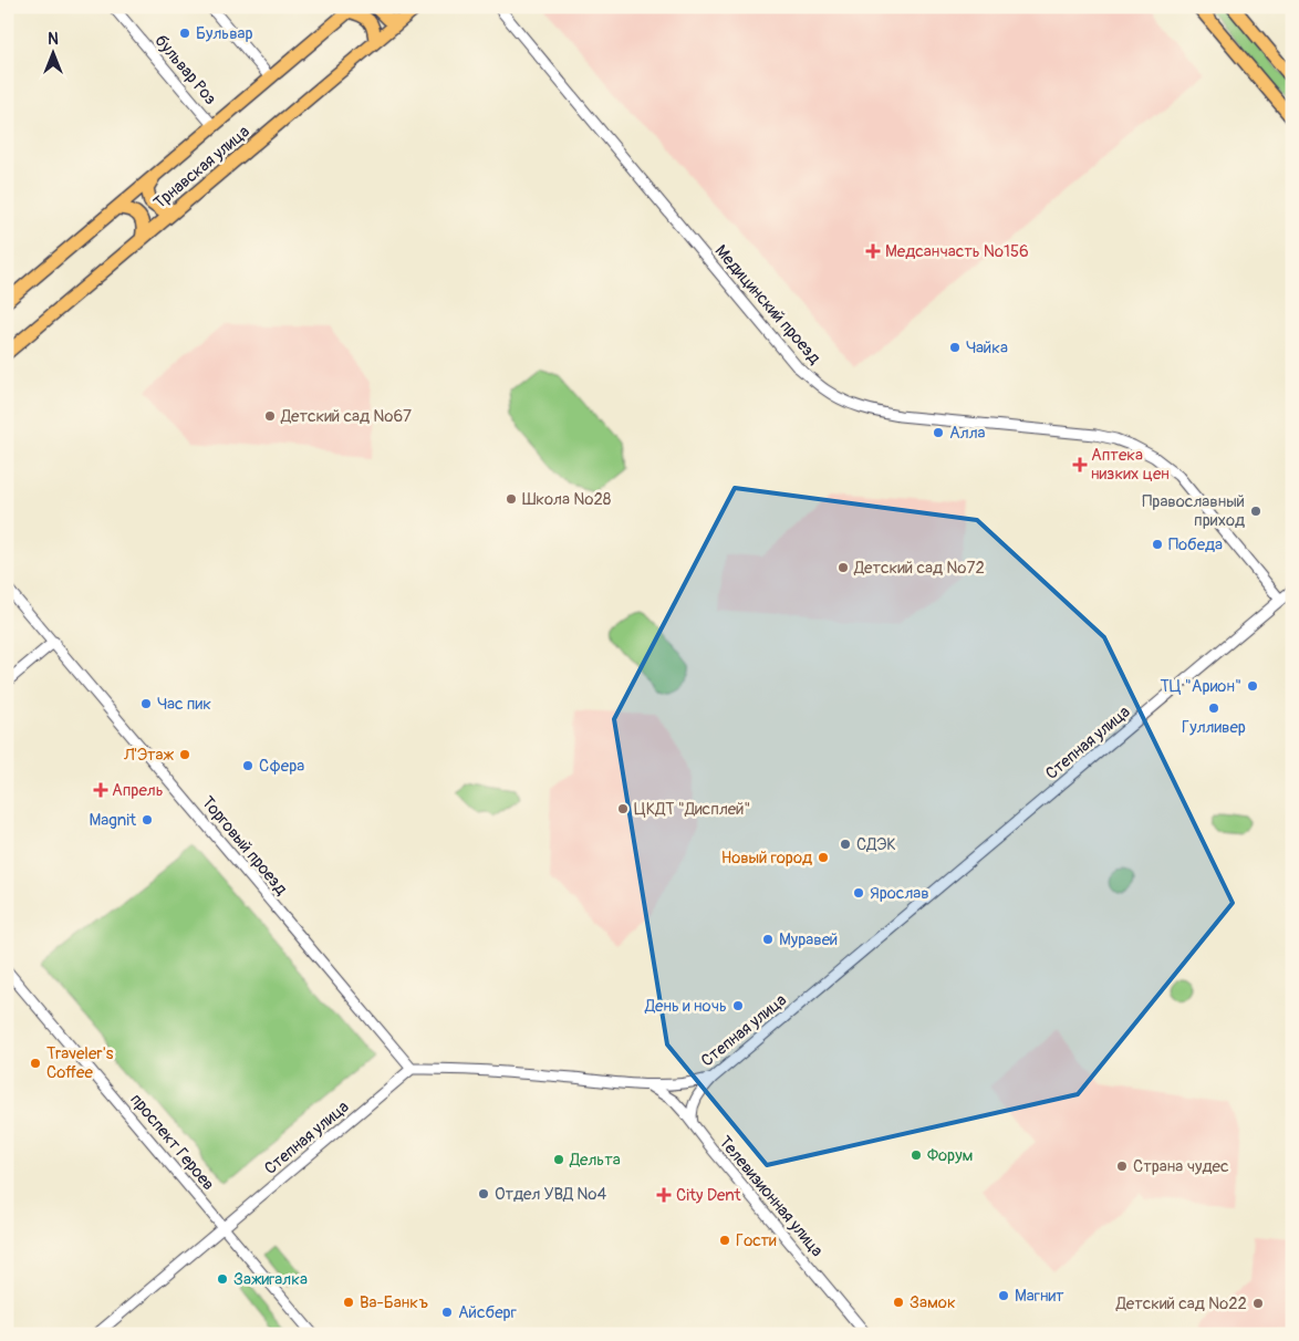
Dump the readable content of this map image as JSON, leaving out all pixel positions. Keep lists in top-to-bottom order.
{
  "streets": {
    "main road": ["Трнавская улица"],
    "street": [
      "бульвар Роз",
      "Медицинский проезд",
      "Степная улица",
      "Торговый проезд",
      "проспект Героев",
      "Телевизионная улица"
    ]
  },
  "crossings": [
    ["бульвар Роз", "Трнавская улица"],
    ["Медицинский проезд", "Степная улица"],
    ["Степная улица", "Торговый проезд"],
    ["Степная улица", "проспект Героев"],
    ["Степная улица", "Телевизионная улица"]
  ],
  "places": {
    "other": [
      "Бульвар",
      "Чайка",
      "Детский сад №67",
      "Алла",
      "Школа №28",
      "Православный приход",
      "Победа",
      "Детский сад №72",
      "ТЦ \"Арион\"",
      "Час пик",
      "Гулливер",
      "Л'Этаж",
      "Сфера",
      "ЦКДТ \"Дисплей\"",
      "Magnit",
      "СДЭК",
      "Новый город",
      "Ярослав",
      "Муравей",
      "День и ночь",
      "Traveler's Coffee",
      "Форум",
      "Дельта",
      "Страна чудес",
      "Отдел УВД №4",
      "Гости",
      "Зажигалка",
      "Магнит",
      "Ва-Банкъ",
      "Замок",
      "Детский сад №22",
      "Айсберг"
    ],
    "health": [
      "Медсанчасть №156",
      "Аптека низких цен",
      "Апрель",
      "City Dent"
    ]
  },
  "north": "top"
}
